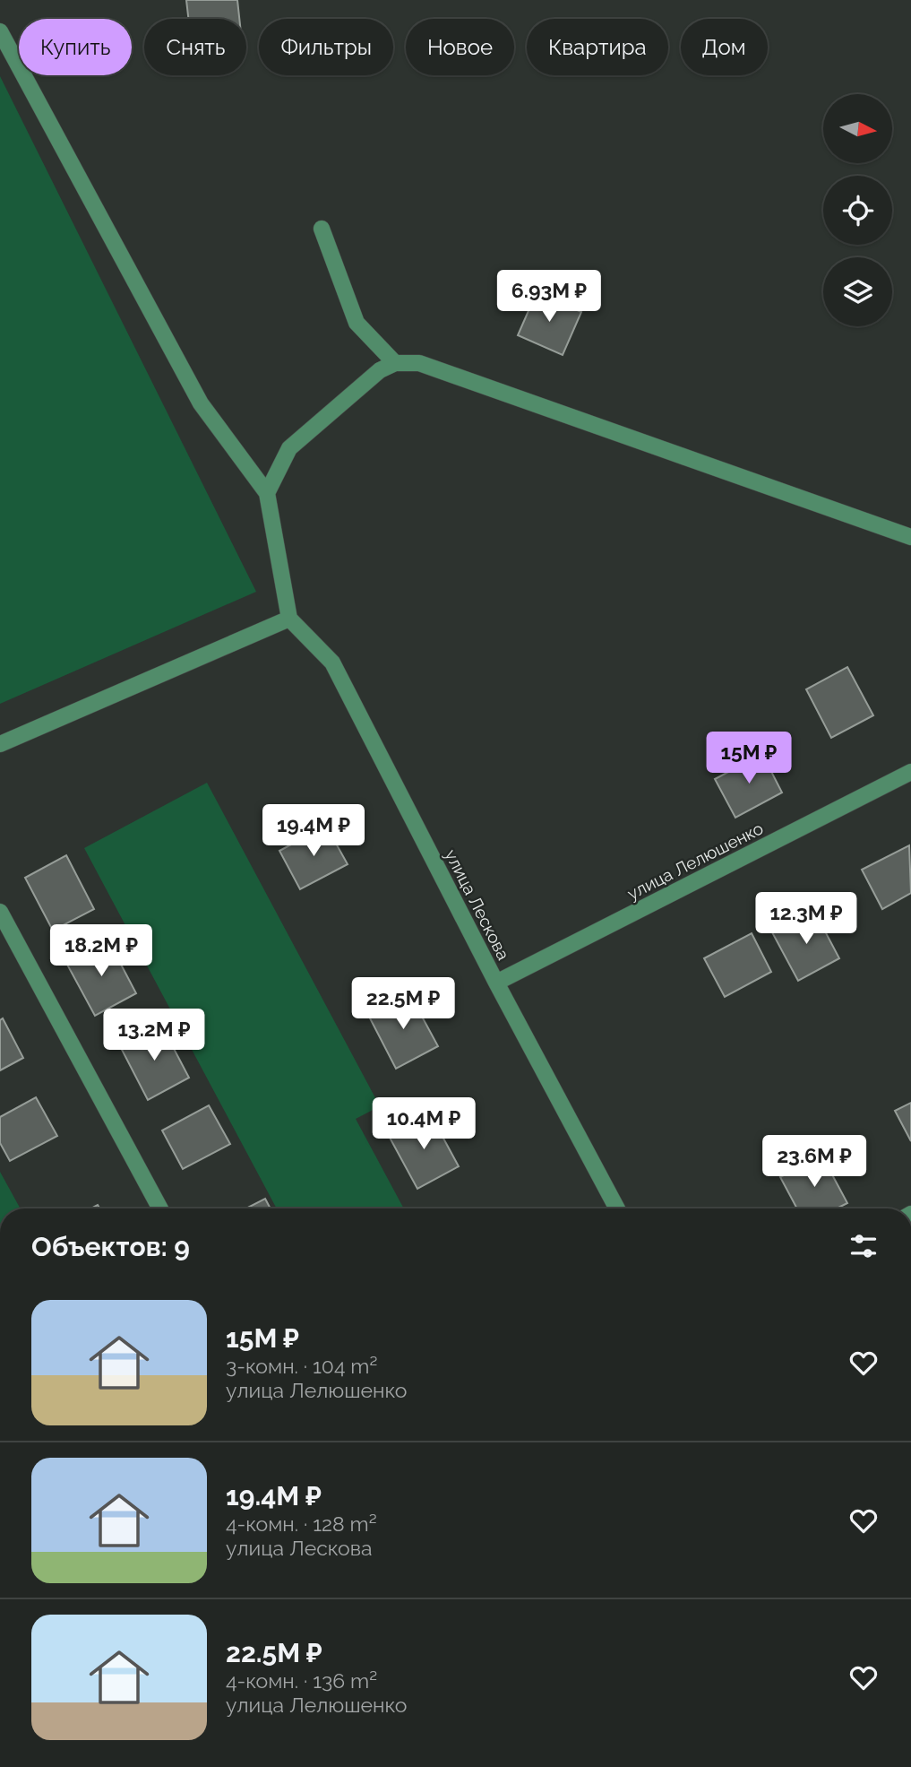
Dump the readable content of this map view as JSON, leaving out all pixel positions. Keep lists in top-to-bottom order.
{
  "streets": {
    "street": ["улица Лелюшенко", "улица Лескова"]
  },
  "crossings": [
    ["улица Лелюшенко", "улица Лескова"]
  ],
  "north": "right",
  "page": {
    "chip": [
      "Купить",
      "Снять",
      "Фильтры",
      "Новое",
      "Квартира",
      "Дом"
    ],
    "price": [
      "6.93M ₽",
      "15M ₽",
      "19.4M ₽",
      "12.3M ₽",
      "18.2M ₽",
      "22.5M ₽",
      "13.2M ₽",
      "10.4M ₽",
      "23.6M ₽"
    ],
    "heading": "Объектов: 9",
    "list": [
      {
        "name": "15M ₽",
        "note": "3-комн. · 104 m² · улица Лелюшенко"
      },
      {
        "name": "19.4M ₽",
        "note": "4-комн. · 128 m² · улица Лескова"
      },
      {
        "name": "22.5M ₽",
        "note": "4-комн. · 136 m² · улица Лелюшенко"
      }
    ]
  }
}
